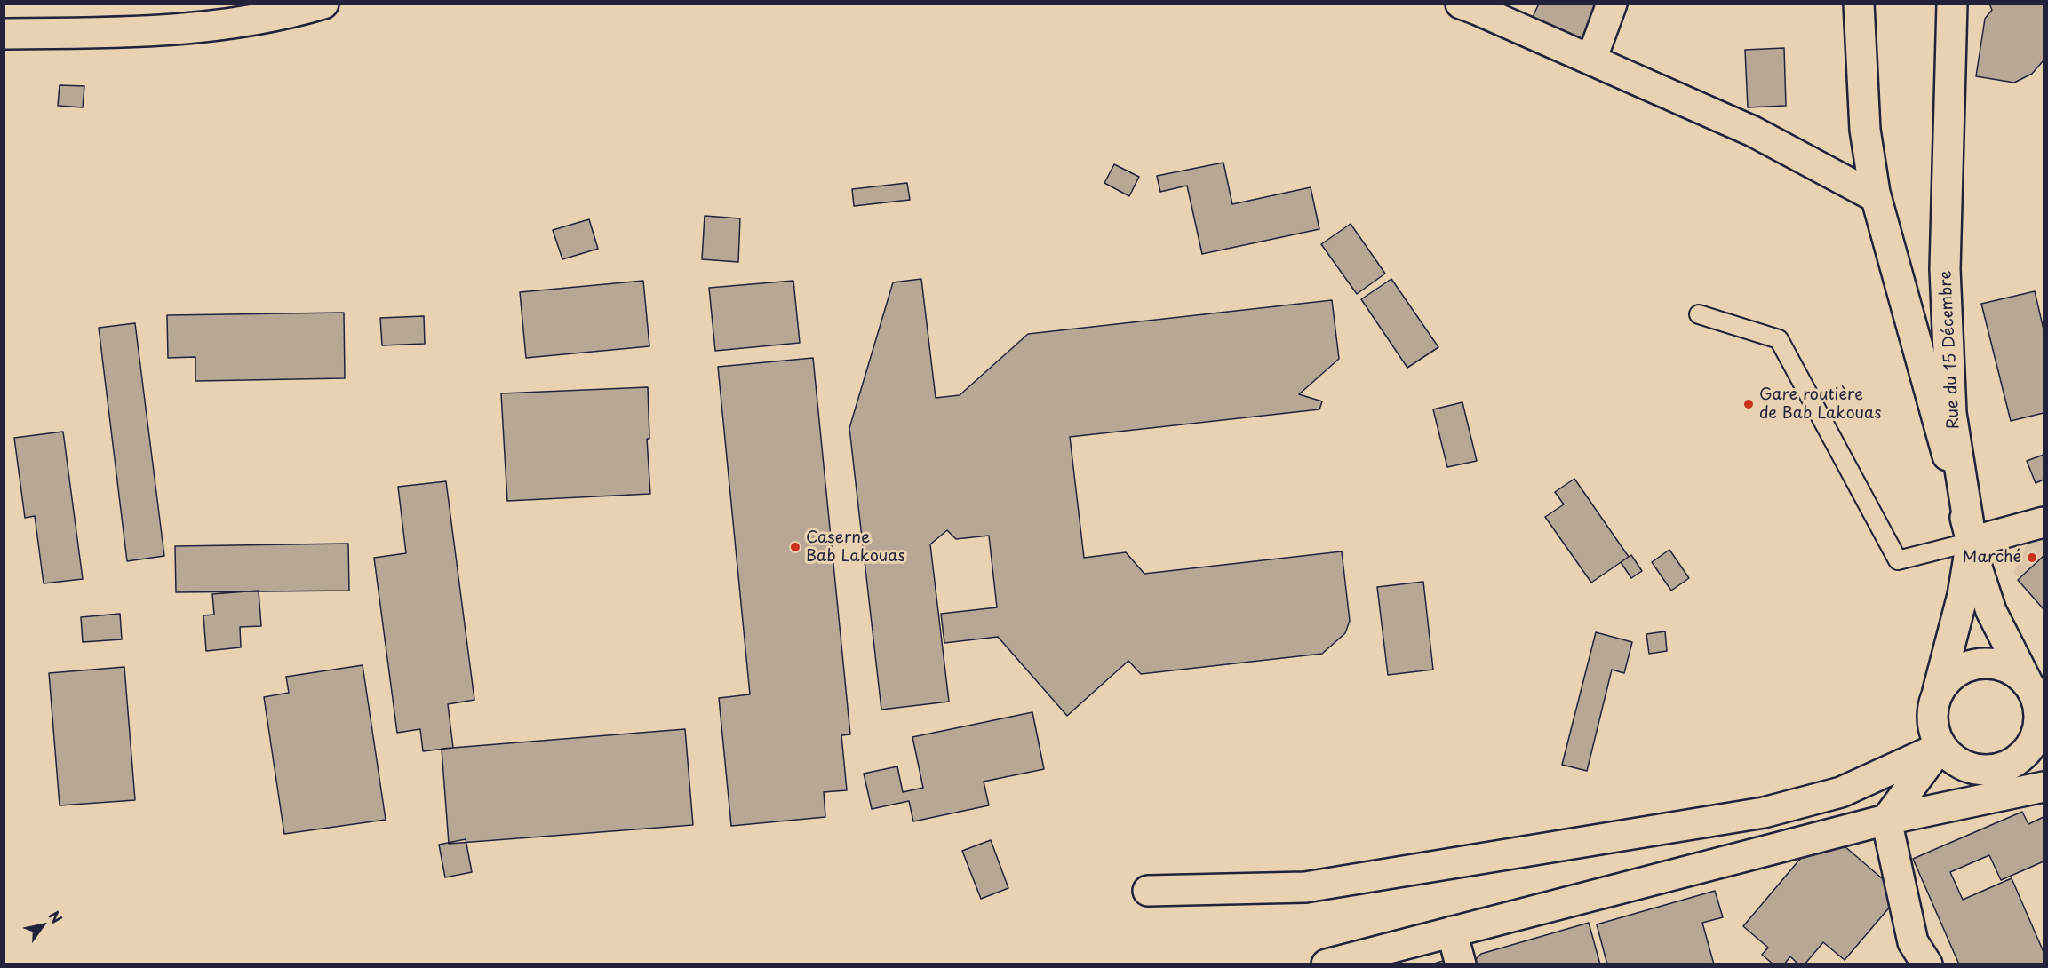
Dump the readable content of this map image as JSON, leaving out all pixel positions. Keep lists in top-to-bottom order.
{
  "streets": {
    "street": ["Rue du 15 Décembre"]
  },
  "places": ["Gare routière de Bab Lakouas", "Caserne Bab Lakouas", "Marché"],
  "north": "top right"
}
